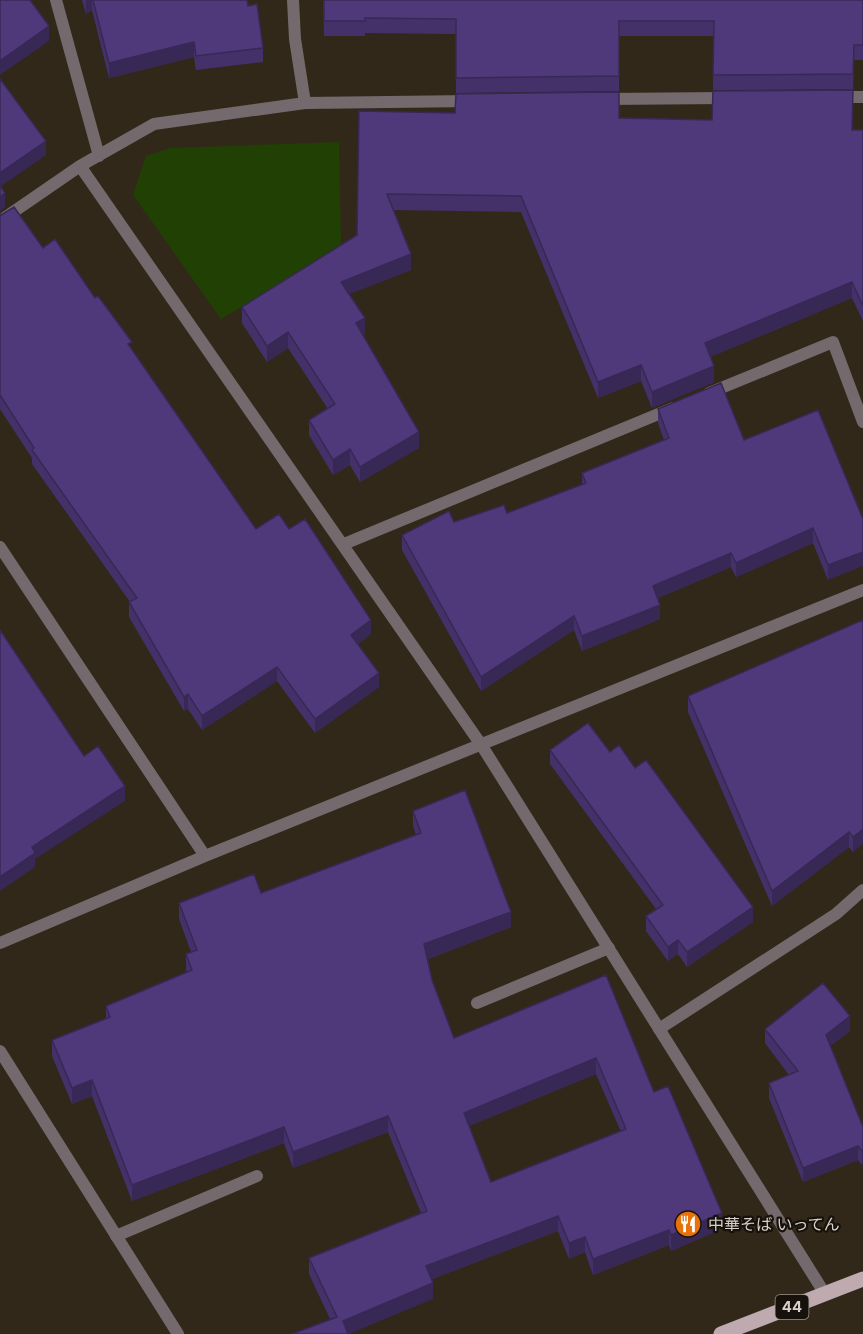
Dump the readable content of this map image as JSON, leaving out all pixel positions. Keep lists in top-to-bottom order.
{
  "streets": {
    "main road": ["44"]
  },
  "places": {
    "restaurant": ["中華そば いってん"]
  }
}
